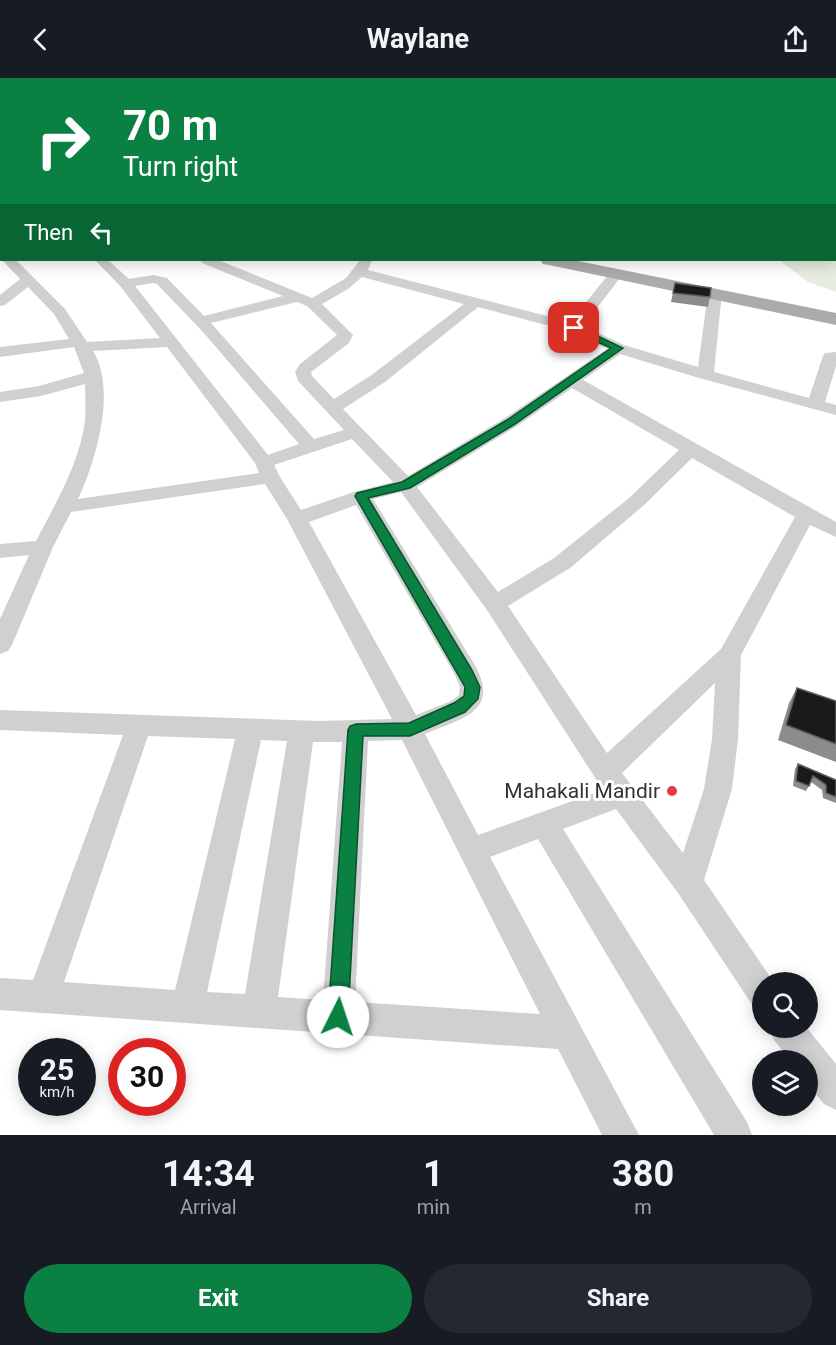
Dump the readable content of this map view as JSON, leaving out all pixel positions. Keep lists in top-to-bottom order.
{
  "places": ["Mahakali Mandir"],
  "page": {
    "header": "Waylane",
    "turn": ["70 m", "Turn right"],
    "then": "Then",
    "speed": "25 km/h",
    "limit": "30",
    "eta": [
      "14:34",
      "Arrival",
      "1",
      "min",
      "380",
      "m"
    ],
    "buttons": ["Exit", "Share"]
  }
}
